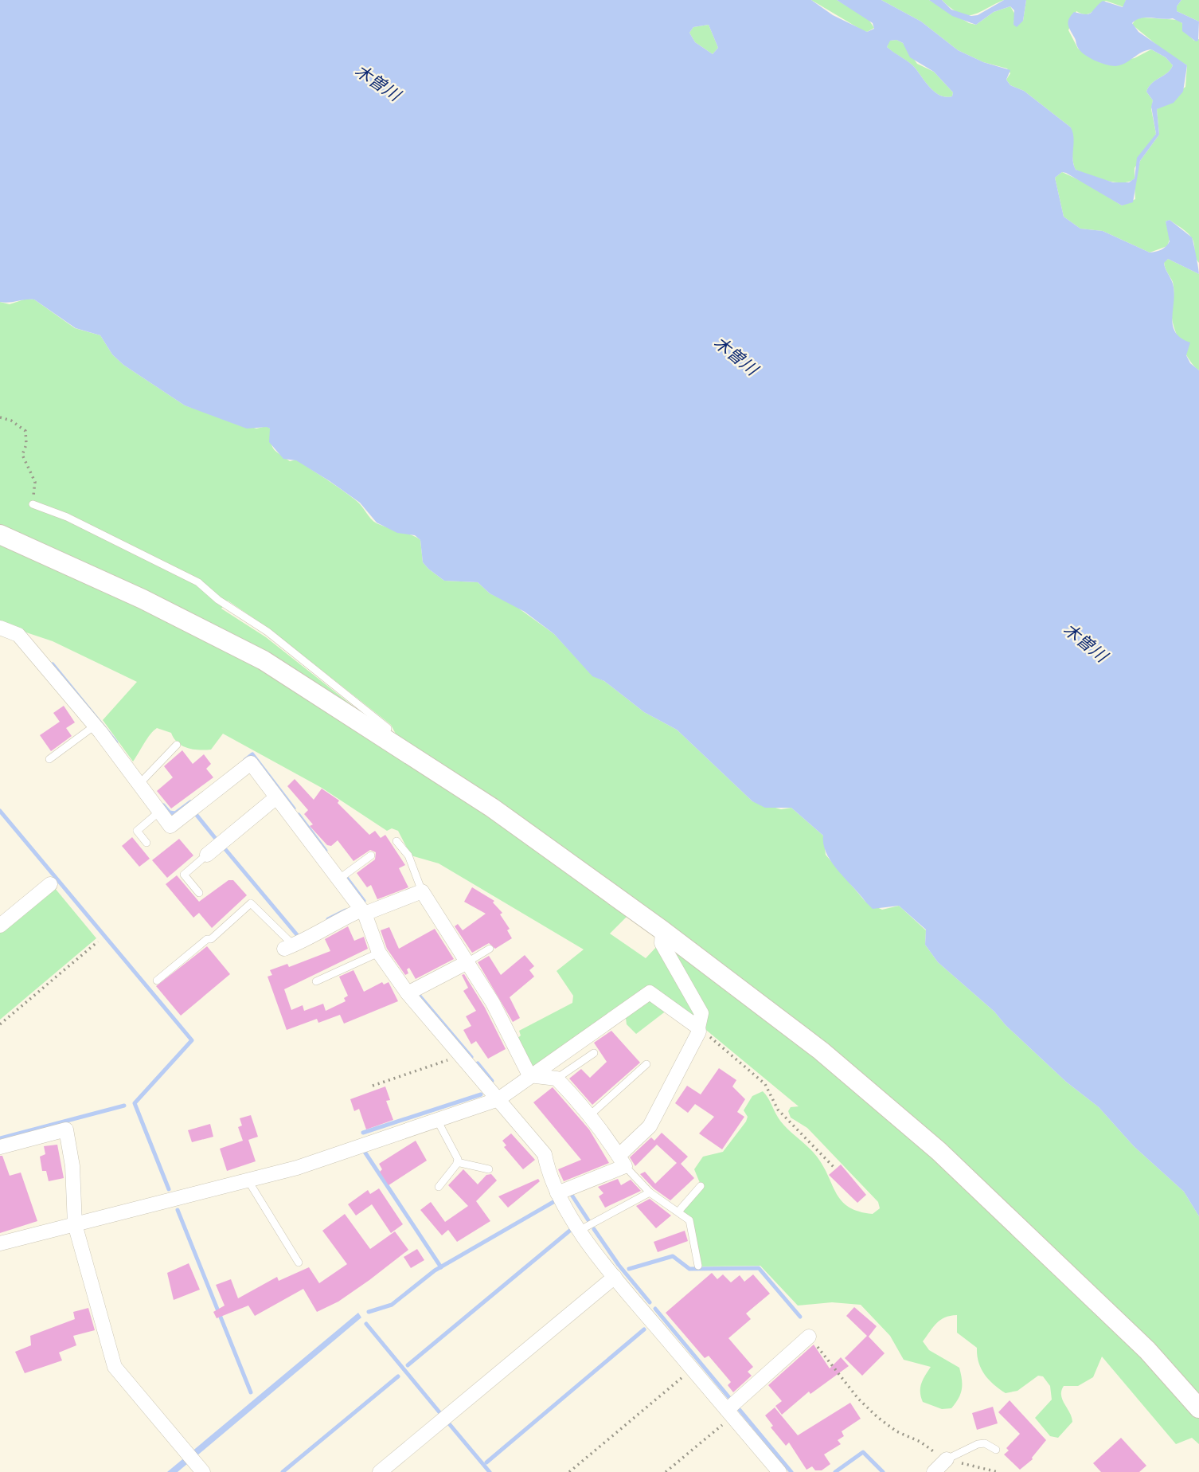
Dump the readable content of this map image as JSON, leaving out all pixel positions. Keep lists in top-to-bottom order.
{
  "water": ["木曽川"]
}
